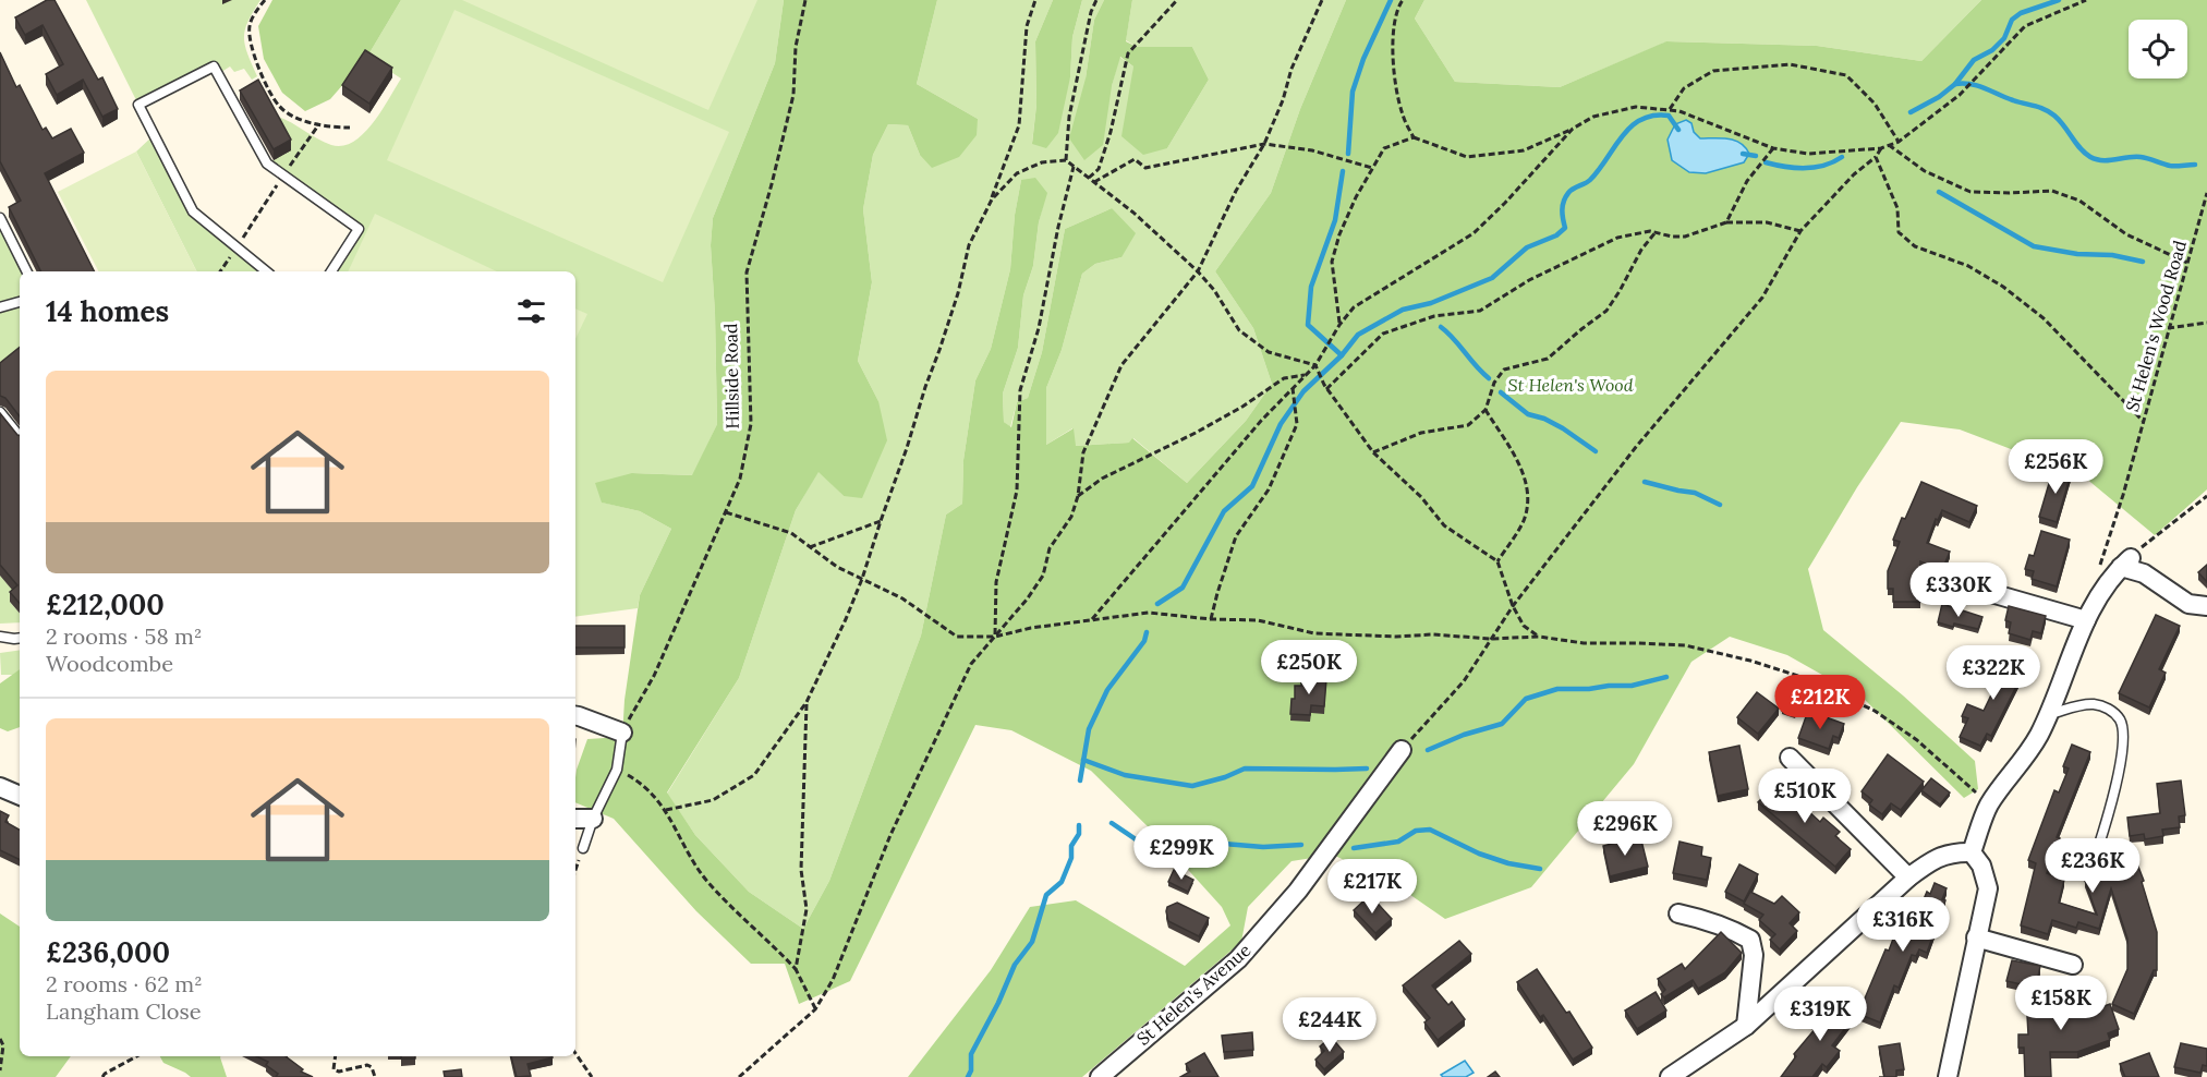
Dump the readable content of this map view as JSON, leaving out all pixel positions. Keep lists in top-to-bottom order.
{
  "streets": {
    "street": ["St Helen's Avenue"],
    "path": ["St Helen's Wood Road", "Hillside Road"]
  },
  "parks": ["St Helen's Wood"],
  "page": {
    "heading": "14 homes",
    "list": [
      {
        "name": "£212,000",
        "note": "2 rooms · 58 m² · Woodcombe"
      },
      {
        "name": "£236,000",
        "note": "2 rooms · 62 m² · Langham Close"
      }
    ],
    "price": [
      "£256K",
      "£330K",
      "£250K",
      "£322K",
      "£212K",
      "£510K",
      "£296K",
      "£299K",
      "£236K",
      "£217K",
      "£316K",
      "£158K",
      "£319K",
      "£244K"
    ]
  }
}
